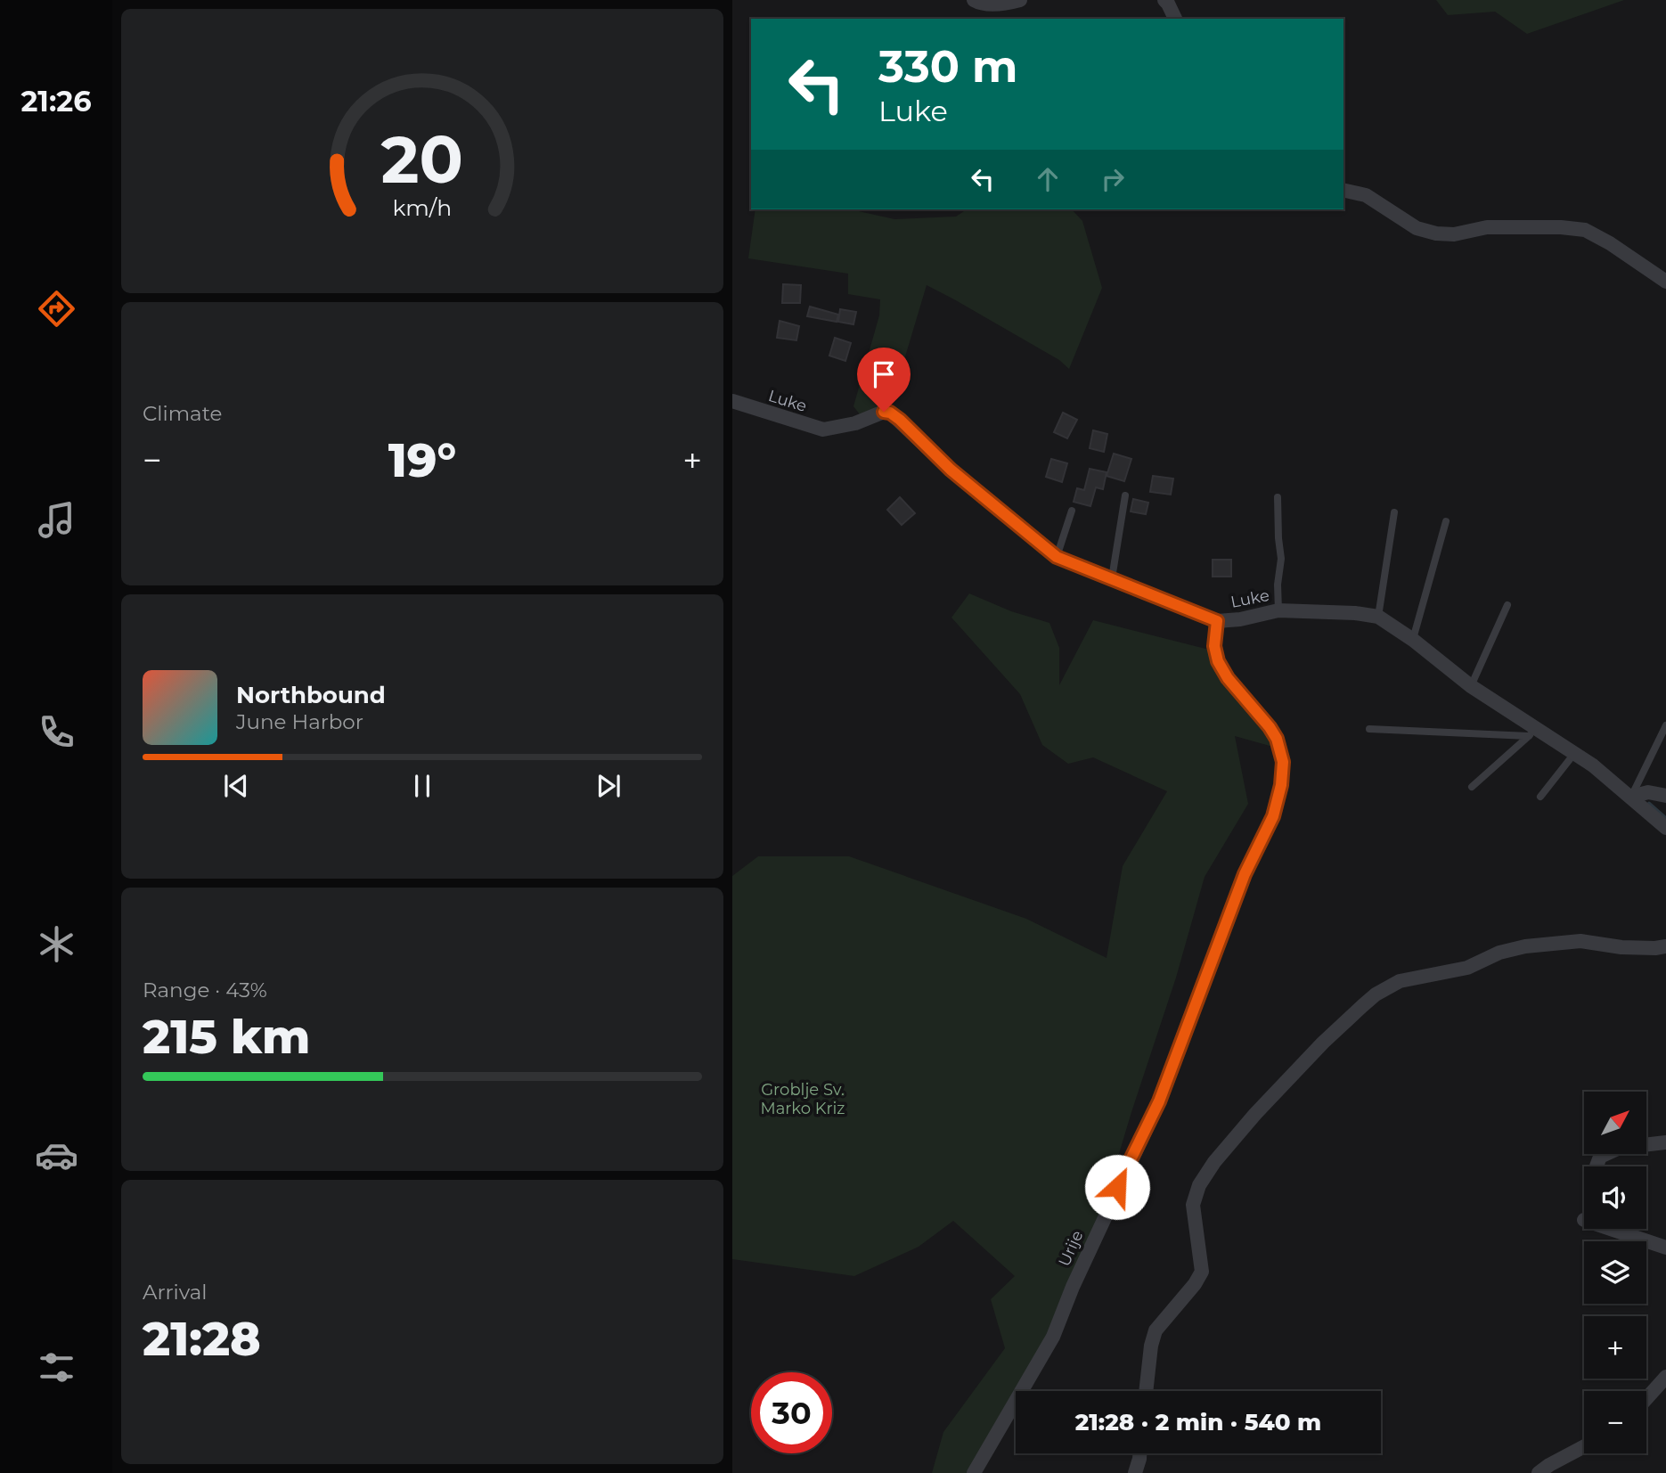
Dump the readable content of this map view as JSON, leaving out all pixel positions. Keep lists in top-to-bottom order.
{
  "streets": {
    "street": ["Luke", "Urije"]
  },
  "crossings": [
    ["Luke", "Urije"]
  ],
  "parks": ["Groblje Sv. Marko Kriz"],
  "north": "top right",
  "page": {
    "tabs": "21:26",
    "turn": ["330 m", "Luke"],
    "tile": [
      "Climate",
      ["Range · 43%", "215 km"],
      ["Arrival", "21:28"]
    ],
    "heat": ["−", "19°", "+"],
    "song": ["Northbound", "June Harbor"],
    "map_buttons": ["+", "−"],
    "limit": "30",
    "trip": "21:28 · 2 min · 540 m",
    "gauge": ["20", "km/h"]
  }
}
